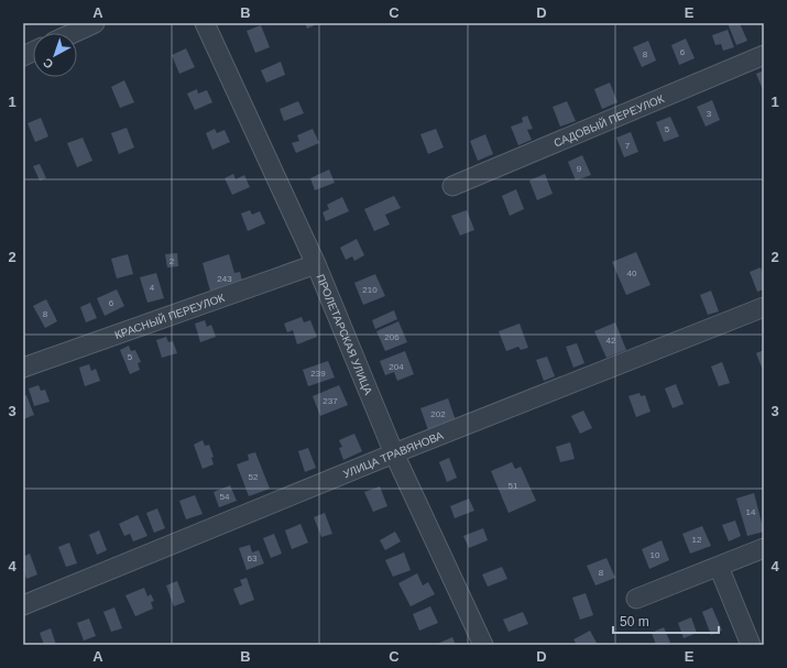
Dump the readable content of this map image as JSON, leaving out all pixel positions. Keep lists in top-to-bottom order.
{
  "streets": {
    "street": [
      "САДОВЫЙ ПЕРЕУЛОК",
      "КРАСНЫЙ ПЕРЕУЛОК",
      "ПРОЛЕТАРСКАЯ УЛИЦА",
      "УЛИЦА ТРАВЯНОВА"
    ]
  },
  "crossings": [
    ["КРАСНЫЙ ПЕРЕУЛОК", "ПРОЛЕТАРСКАЯ УЛИЦА"],
    ["ПРОЛЕТАРСКАЯ УЛИЦА", "УЛИЦА ТРАВЯНОВА"]
  ],
  "house_numbers": [
    "6",
    "8",
    "3",
    "5",
    "7",
    "9",
    "2",
    "40",
    "243",
    "4",
    "210",
    "6",
    "8",
    "206",
    "42",
    "5",
    "204",
    "239",
    "237",
    "202",
    "52",
    "51",
    "54",
    "14",
    "12",
    "10",
    "63",
    "8"
  ],
  "scale_bar": "50 m",
  "north": "bottom left",
  "grid": {
    "columns": [
      "A",
      "B",
      "C",
      "D",
      "E"
    ],
    "rows": [
      "1",
      "2",
      "3",
      "4"
    ]
  }
}
